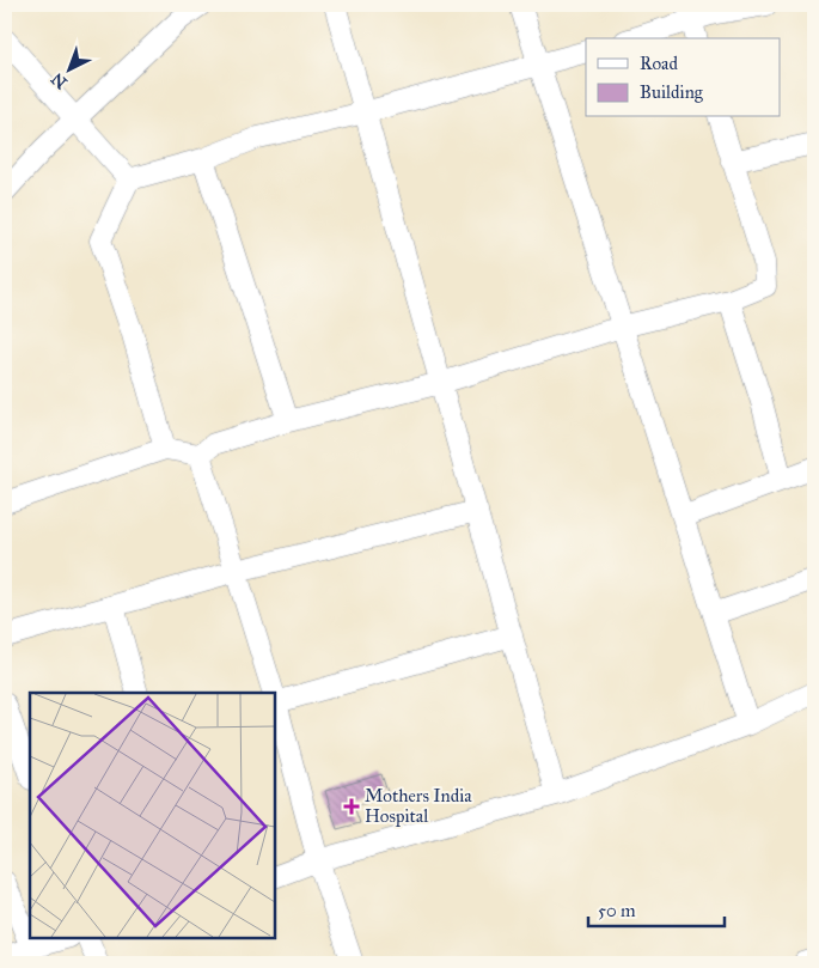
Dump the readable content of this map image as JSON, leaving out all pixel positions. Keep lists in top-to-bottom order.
{
  "places": {
    "health": ["Mothers India Hospital"]
  },
  "legend": ["Road", "Building"],
  "scale_bar": "50 m",
  "north": "bottom left"
}
